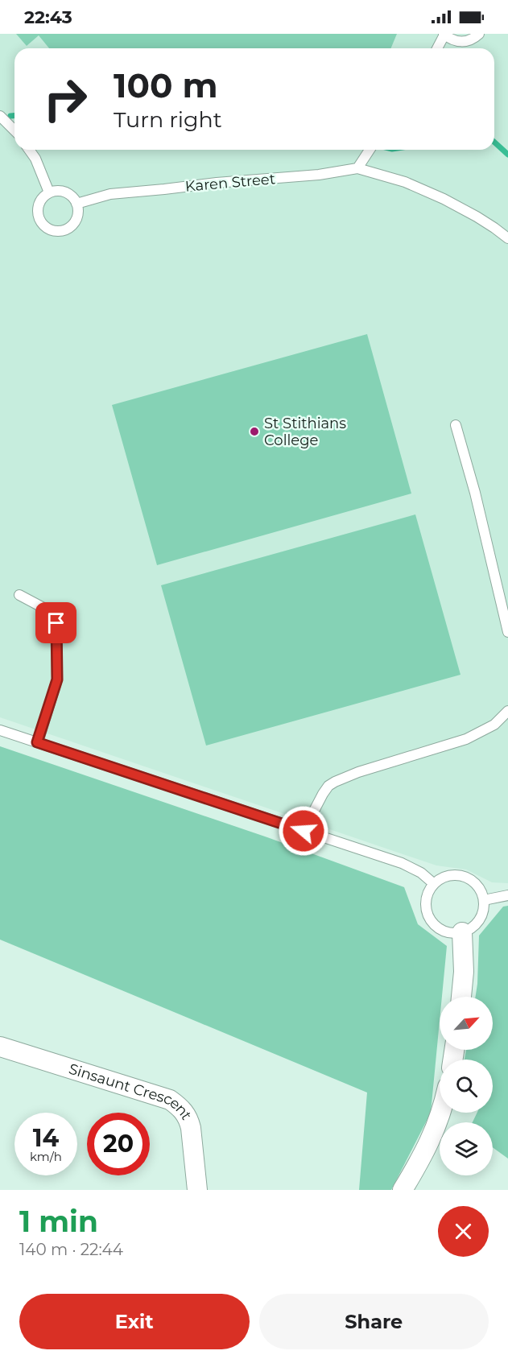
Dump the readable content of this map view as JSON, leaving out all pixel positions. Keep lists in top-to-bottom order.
{
  "streets": {
    "street": ["Sinsaunt Crescent"],
    "lane": ["Karen Street"]
  },
  "places": ["St Stithians College"],
  "north": "top right",
  "page": {
    "status": "22:43",
    "turn": ["100 m", "Turn right"],
    "speed": "14 km/h",
    "limit": "20",
    "heading": ["1 min", "140 m · 22:44"],
    "buttons": ["Exit", "Share"]
  }
}
